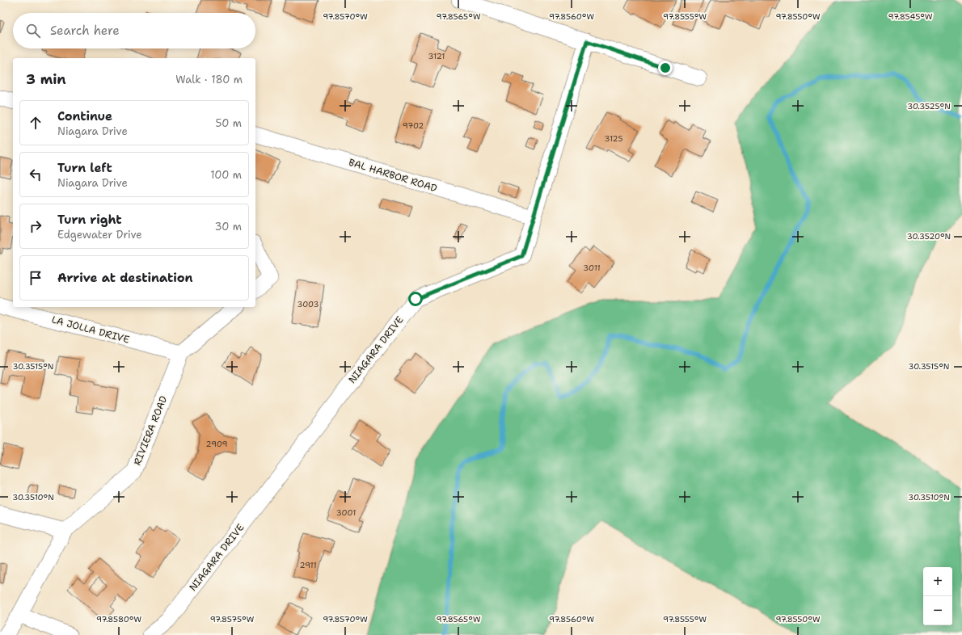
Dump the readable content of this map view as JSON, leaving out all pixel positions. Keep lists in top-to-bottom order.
{
  "streets": {
    "street": [
      "BAL HARBOR ROAD",
      "LA JOLLA DRIVE",
      "NIAGARA DRIVE",
      "RIVIERA ROAD"
    ]
  },
  "crossings": [
    ["BAL HARBOR ROAD", "NIAGARA DRIVE"],
    ["LA JOLLA DRIVE", "RIVIERA ROAD"]
  ],
  "house_numbers": [
    "3121",
    "9702",
    "3125",
    "3011",
    "3003",
    "2909",
    "3001",
    "2911"
  ],
  "page": {
    "search": "Search here",
    "heading": ["3 min", "Walk · 180 m"],
    "list": [
      ["Continue", "Niagara Drive", "50 m"],
      ["Turn left", "Niagara Drive", "100 m"],
      ["Turn right", "Edgewater Drive", "30 m"],
      "Arrive at destination"
    ],
    "map_buttons": ["+", "−"]
  },
  "coordinates": [
    "97.8570°W",
    "97.8565°W",
    "97.8560°W",
    "97.8555°W",
    "97.8550°W",
    "97.8545°W",
    "30.3525°N",
    "30.3520°N",
    "30.3515°N",
    "30.3510°N",
    "97.8580°W",
    "97.8575°W"
  ]
}
